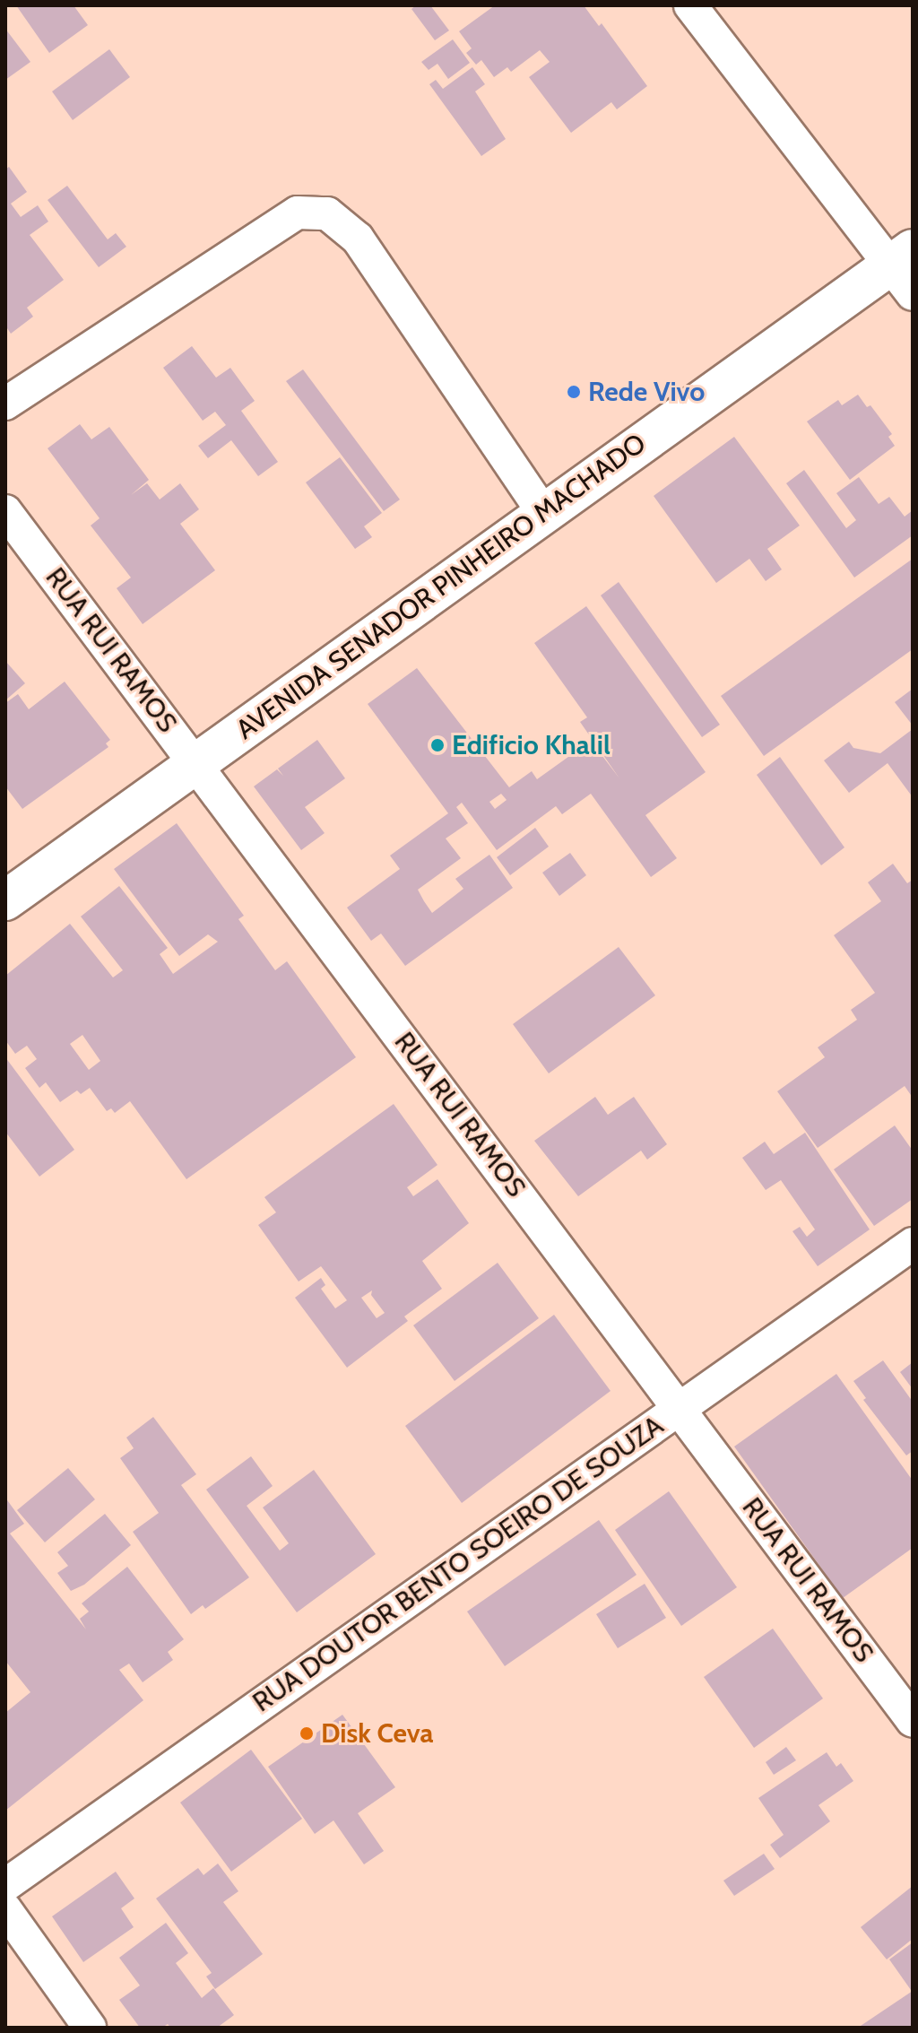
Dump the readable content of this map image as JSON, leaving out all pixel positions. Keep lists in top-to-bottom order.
{
  "streets": {
    "main road": ["AVENIDA SENADOR PINHEIRO MACHADO"],
    "street": ["RUA RUI RAMOS", "RUA DOUTOR BENTO SOEIRO DE SOUZA"]
  },
  "crossings": [
    ["AVENIDA SENADOR PINHEIRO MACHADO", "RUA RUI RAMOS"],
    ["RUA RUI RAMOS", "RUA DOUTOR BENTO SOEIRO DE SOUZA"]
  ],
  "places": ["Rede Vivo", "Edificio Khalil", "Disk Ceva"]
}
